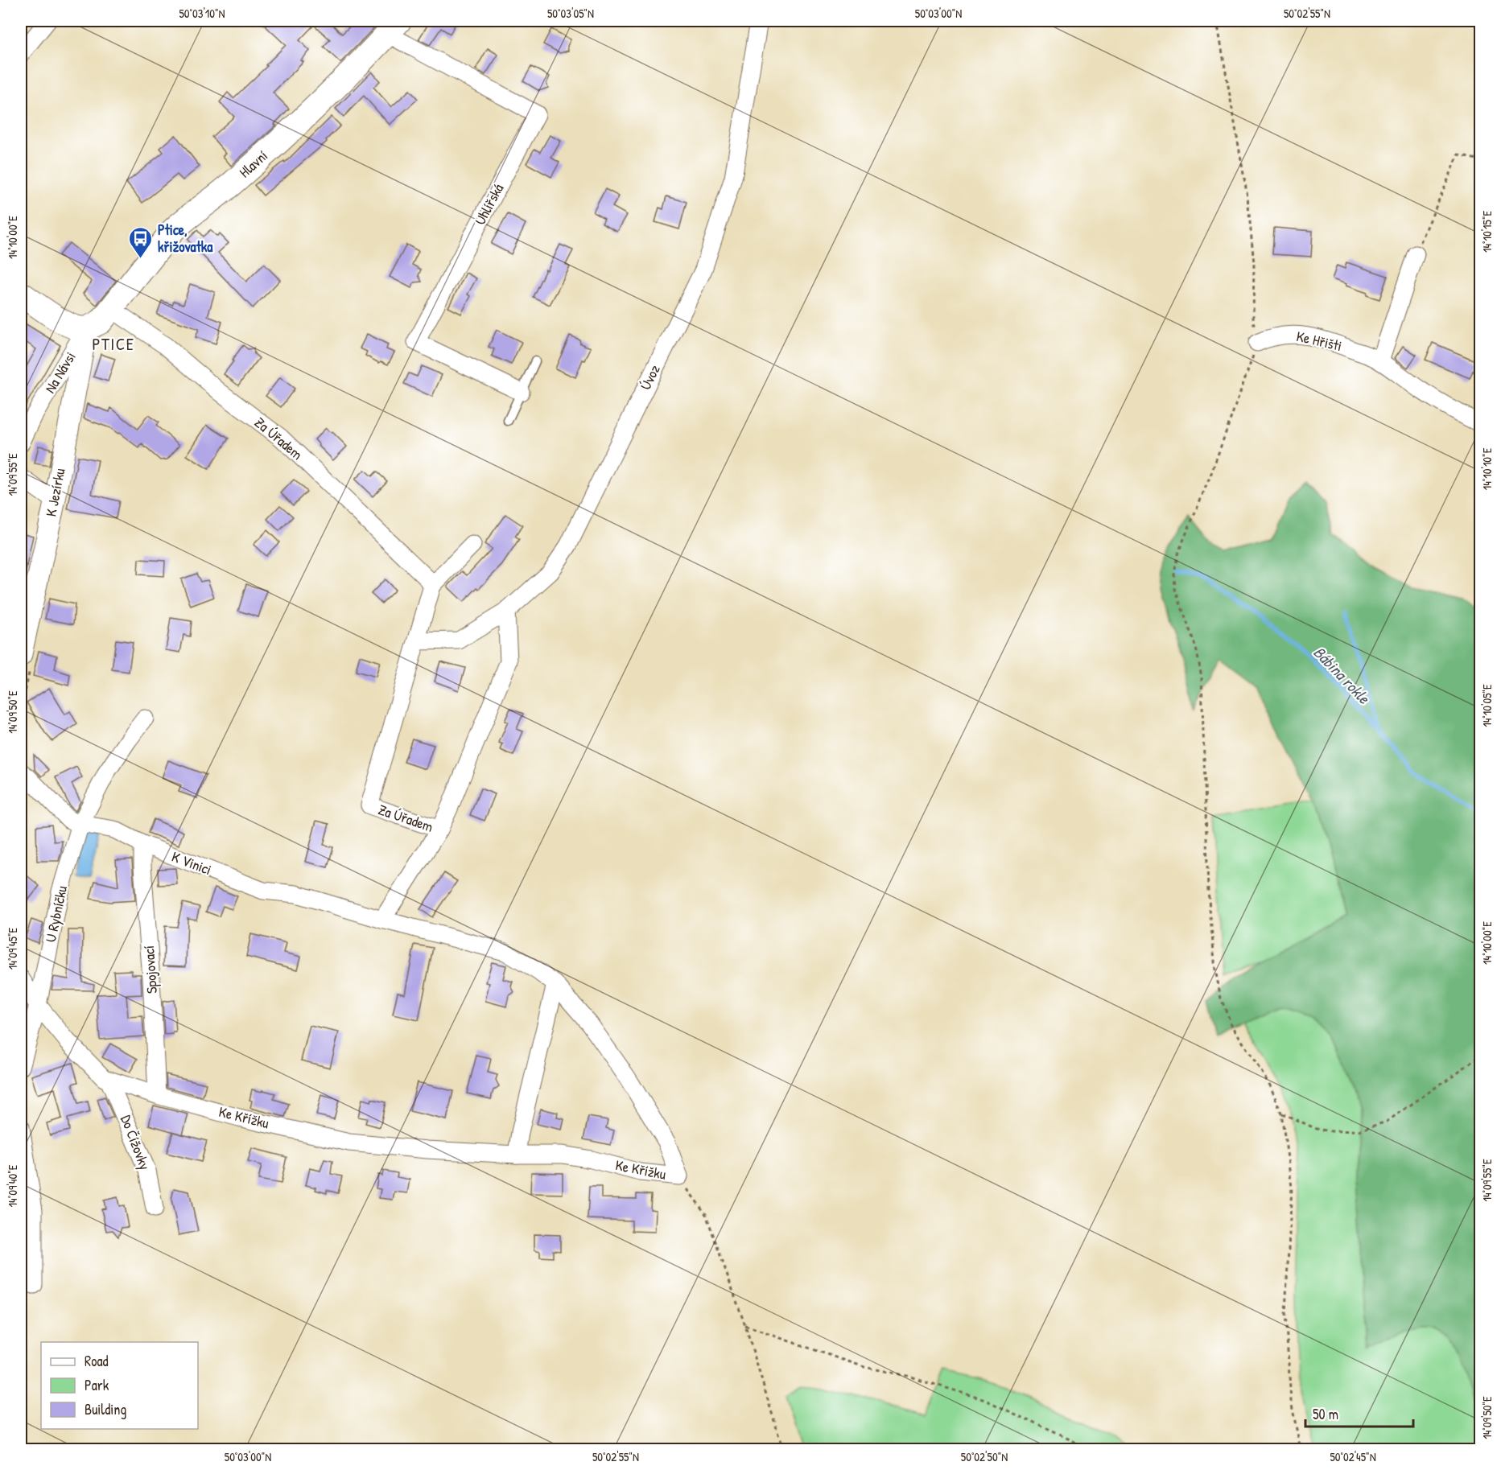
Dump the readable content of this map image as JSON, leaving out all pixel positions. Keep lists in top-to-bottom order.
{
  "streets": {
    "main road": ["Hlavní"],
    "street": [
      "Uhlířská",
      "Ke Hřišti",
      "Na Návsi",
      "Úvoz",
      "Za Úřadem",
      "K Jezírku",
      "K Vinici",
      "U Rybníčku",
      "Spojovací",
      "Ke Křížku",
      "Do Čížovky"
    ]
  },
  "crossings": [
    ["Hlavní", "Uhlířská"],
    ["Hlavní", "Na Návsi"],
    ["Hlavní", "Za Úřadem"],
    ["Hlavní", "K Jezírku"],
    ["Na Návsi", "K Jezírku"],
    ["Úvoz", "Za Úřadem"],
    ["Za Úřadem", "K Vinici"],
    ["K Vinici", "U Rybníčku"],
    ["K Vinici", "Spojovací"],
    ["U Rybníčku", "Ke Křížku"],
    ["Spojovací", "Ke Křížku"],
    ["Ke Křížku", "Do Čížovky"]
  ],
  "districts": ["PTICE"],
  "water": ["Bábina rokle"],
  "places": {
    "bus stop": ["Ptice, křižovatka"]
  },
  "legend": ["Road", "Park", "Building"],
  "scale_bar": "50 m",
  "coordinates": [
    "50°03'10\"N",
    "50°03'05\"N",
    "50°03'00\"N",
    "50°02'55\"N",
    "14°10'15\"E",
    "14°10'00\"E",
    "14°10'10\"E",
    "14°09'55\"E",
    "14°10'05\"E",
    "14°09'50\"E",
    "14°09'45\"E",
    "14°09'40\"E",
    "50°02'50\"N",
    "50°02'45\"N"
  ]
}
